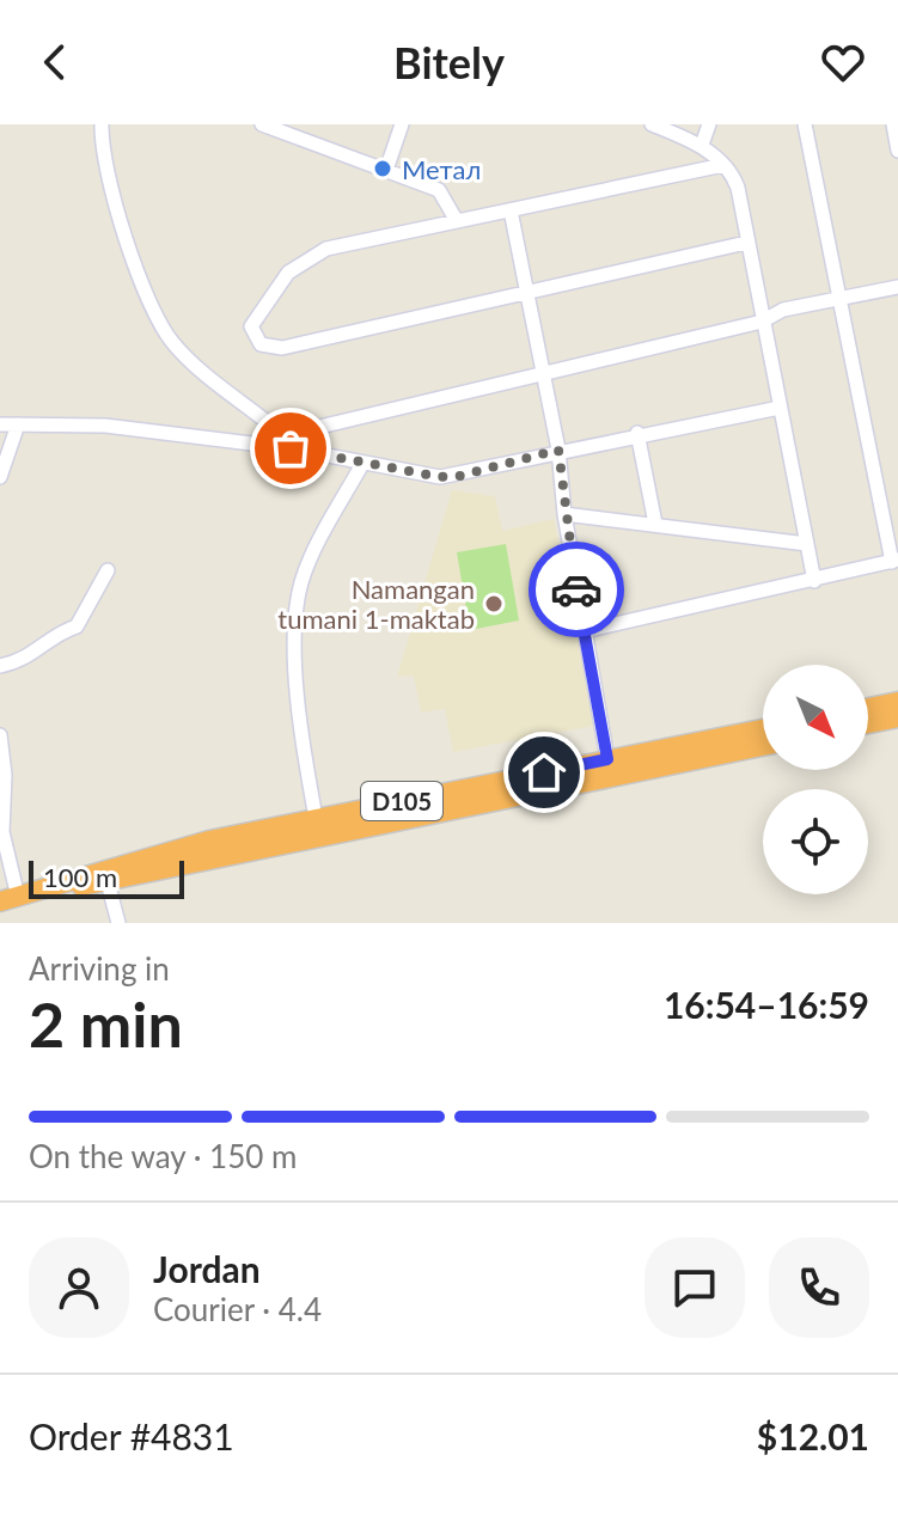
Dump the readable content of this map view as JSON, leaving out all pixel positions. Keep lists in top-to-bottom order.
{
  "streets": {
    "highway": ["D105"]
  },
  "places": ["Метал", "Namangan tumani 1-maktab"],
  "scale_bar": "100 m",
  "north": "bottom right",
  "page": {
    "header": "Bitely",
    "scale": "100 m",
    "heading": ["2 min", "Arriving in", "16:54–16:59"],
    "panel": [
      "Jordan",
      "Courier · 4.4",
      "Order #4831",
      "$12.01"
    ],
    "bar": "On the way · 150 m"
  }
}
